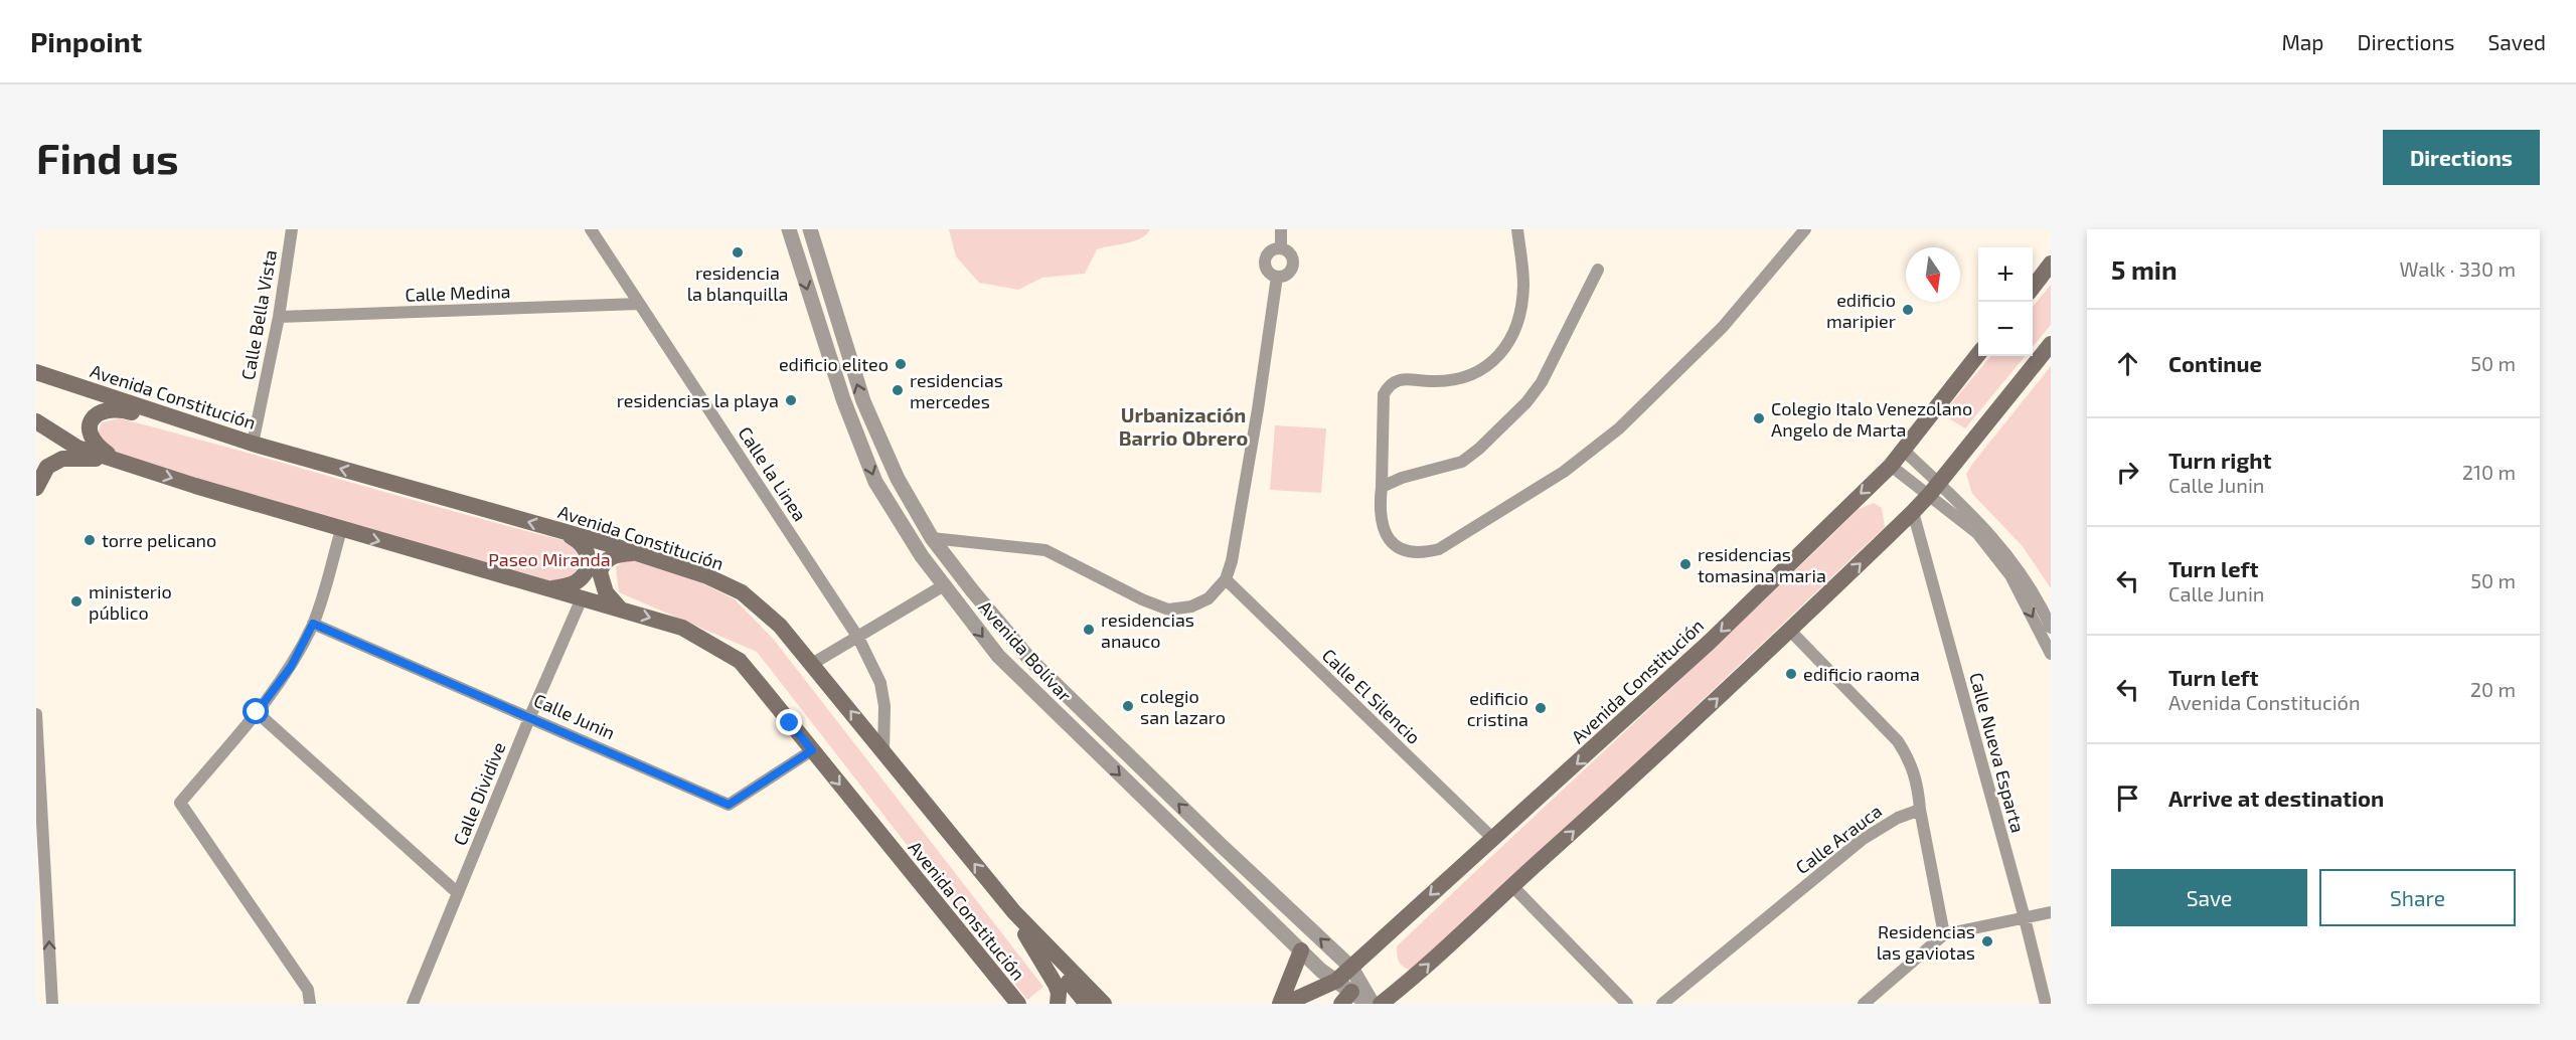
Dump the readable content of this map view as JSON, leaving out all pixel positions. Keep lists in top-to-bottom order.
{
  "streets": {
    "main road": ["Avenida Constitución"],
    "street": [
      "Calle Medina",
      "Calle Bella Vista",
      "Calle la Linea",
      "Avenida Bolívar",
      "Calle El Silencio",
      "Calle Junin",
      "Calle Nueva Esparta",
      "Calle Dividive",
      "Calle Arauca"
    ]
  },
  "crossings": [
    ["Calle Medina", "Calle Bella Vista"],
    ["Calle Medina", "Calle la Linea"],
    ["Calle Bella Vista", "Avenida Constitución"],
    ["Avenida Constitución", "Calle la Linea"],
    ["Avenida Constitución", "Avenida Bolívar"],
    ["Avenida Constitución", "Calle El Silencio"],
    ["Avenida Constitución", "Calle Junin"],
    ["Avenida Constitución", "Calle Dividive"],
    ["Calle Junin", "Calle Dividive"]
  ],
  "districts": ["Urbanización Barrio Obrero"],
  "parks": ["Paseo Miranda"],
  "places": [
    "residencia la blanquilla",
    "edificio maripier",
    "edificio eliteo",
    "residencias mercedes",
    "residencias la playa",
    "Colegio Italo Venezolano Angelo de Marta",
    "torre pelicano",
    "residencias tomasina maria",
    "ministerio público",
    "residencias anauco",
    "edificio raoma",
    "colegio san lazaro",
    "edificio cristina",
    "Residencias las gaviotas"
  ],
  "north": "bottom",
  "page": {
    "header": "Pinpoint",
    "nav": ["Map", "Directions", "Saved"],
    "buttons": [
      "Directions",
      ["Save", "Share"]
    ],
    "title": "Find us",
    "heading": ["5 min", "Walk · 330 m"],
    "map_buttons": ["+", "−"],
    "list": [
      ["Continue", "50 m"],
      ["Turn right", "Calle Junin", "210 m"],
      ["Turn left", "Calle Junin", "50 m"],
      ["Turn left", "Avenida Constitución", "20 m"],
      "Arrive at destination"
    ]
  }
}
